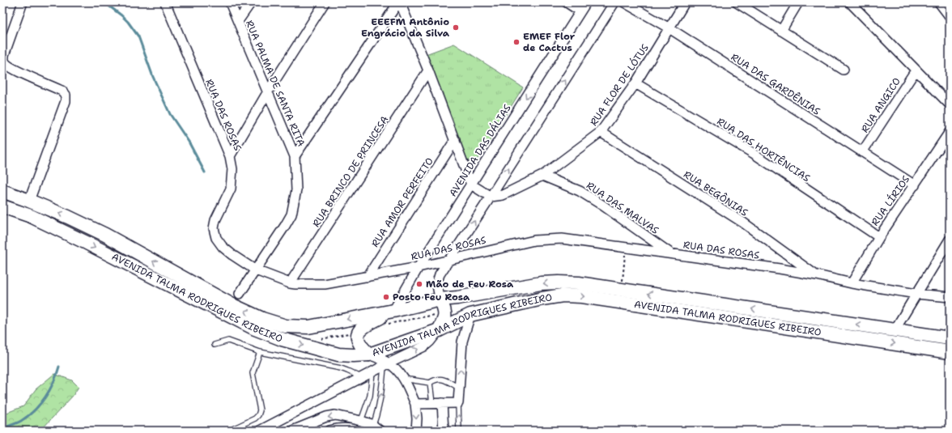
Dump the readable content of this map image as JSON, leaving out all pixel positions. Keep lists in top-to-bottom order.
{
  "streets": {
    "main road": ["AVENIDA TALMA RODRIGUES RIBEIRO"],
    "street": [
      "RUA PALMA DE SANTA RITA",
      "RUA DAS GARDÊNIAS",
      "RUA FLOR DE LÓTUS",
      "RUA ANGICO",
      "RUA DAS ROSAS",
      "RUA DAS HORTÊNCIAS",
      "AVENIDA DAS DÁLIAS",
      "RUA BRINCO DE PRINCESA",
      "RUA BEGÔNIAS",
      "RUA LÍRIOS",
      "RUA AMOR PERFEITO",
      "RUA DAS MALVAS"
    ]
  },
  "crossings": [
    ["RUA PALMA DE SANTA RITA", "RUA DAS ROSAS"],
    ["RUA DAS GARDÊNIAS", "RUA FLOR DE LÓTUS"],
    ["RUA DAS GARDÊNIAS", "RUA ANGICO"],
    ["RUA DAS GARDÊNIAS", "RUA LÍRIOS"],
    ["RUA FLOR DE LÓTUS", "RUA DAS HORTÊNCIAS"],
    ["RUA FLOR DE LÓTUS", "RUA BEGÔNIAS"],
    ["RUA FLOR DE LÓTUS", "RUA DAS MALVAS"],
    ["RUA DAS ROSAS", "AVENIDA DAS DÁLIAS"],
    ["RUA DAS ROSAS", "RUA BRINCO DE PRINCESA"],
    ["RUA DAS ROSAS", "RUA BEGÔNIAS"],
    ["RUA DAS ROSAS", "RUA LÍRIOS"],
    ["RUA DAS ROSAS", "RUA AMOR PERFEITO"],
    ["RUA DAS ROSAS", "RUA DAS MALVAS"],
    ["RUA DAS HORTÊNCIAS", "RUA LÍRIOS"],
    ["AVENIDA DAS DÁLIAS", "AVENIDA TALMA RODRIGUES RIBEIRO"]
  ],
  "places": [
    "EEEFM Antônio Engrácio da Silva",
    "EMEF Flor de Cactus",
    "Mão de Feu Rosa",
    "Posto Feu Rosa"
  ]
}
